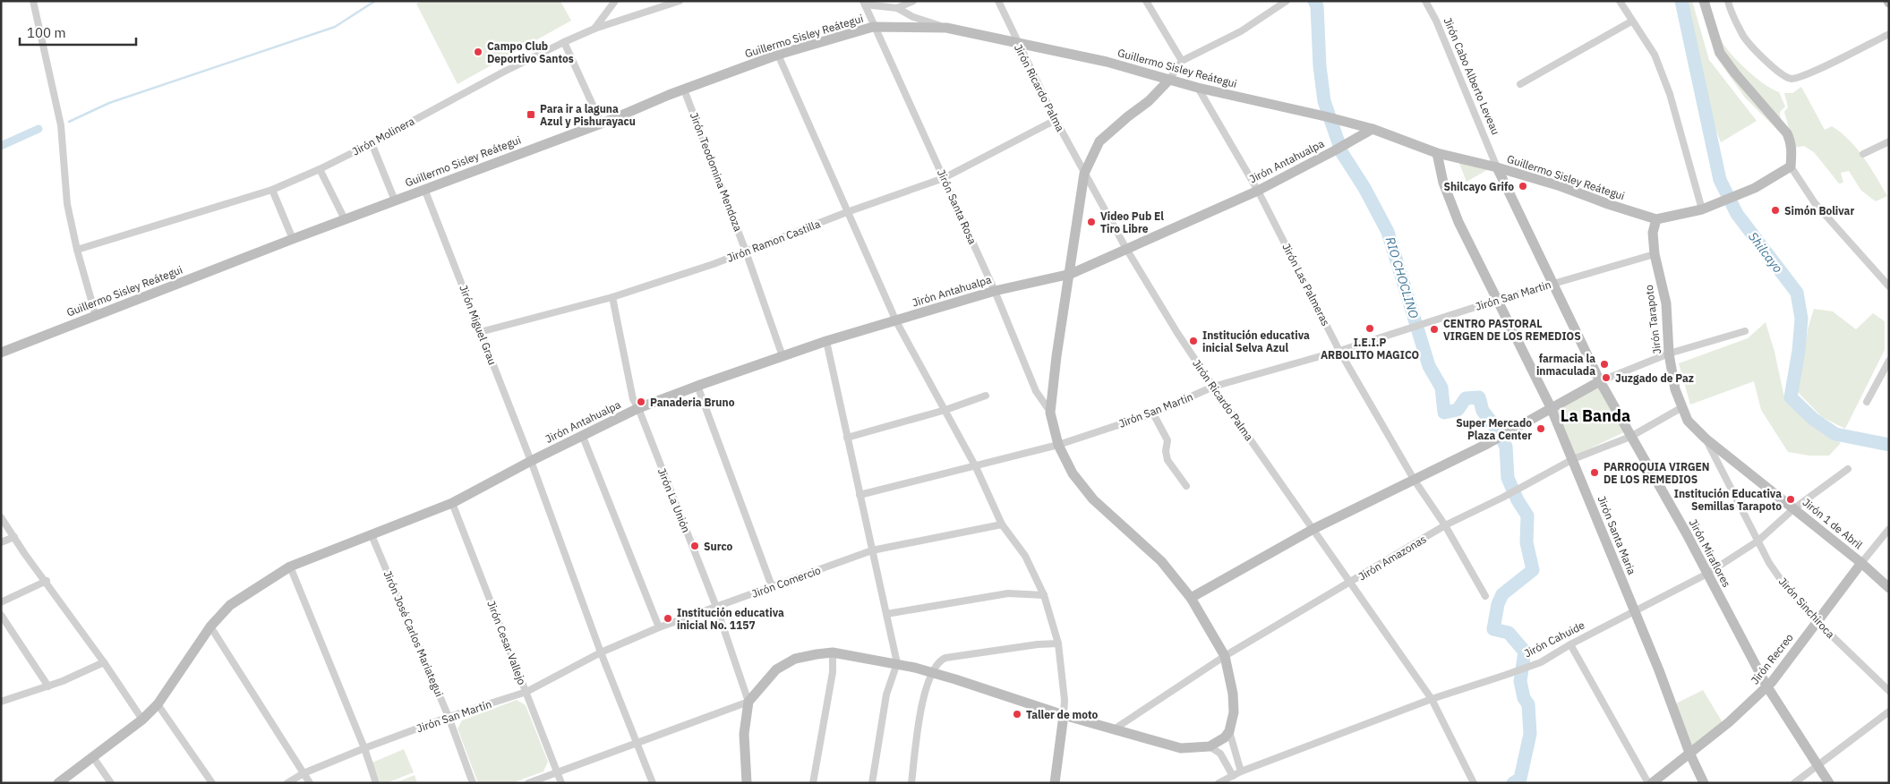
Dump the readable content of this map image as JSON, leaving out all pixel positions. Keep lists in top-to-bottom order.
{
  "streets": {
    "street": [
      "Guillermo Sisley Reátegui",
      "Jirón Cabo Alberto Leveau",
      "Jirón Ricardo Palma",
      "Jirón Molinera",
      "Jirón Antahualpa",
      "Jirón Teodomina Mendoza",
      "Jirón Santa Rosa",
      "Jirón Ramon Castilla",
      "Jirón Las Palmeras",
      "Jirón San Martin",
      "Jirón Tarapoto",
      "Jirón Miguel Grau",
      "Jirón La Unión",
      "Jirón 1 de Abril",
      "Jirón Santa Maria",
      "Jirón Miraflores",
      "Jirón Amazonas",
      "Jirón Comercio",
      "Jirón Sinchiroca",
      "Jirón José Carlos Mariategui",
      "Jirón Cahuide",
      "Jirón Cesar Vallejo",
      "Jirón Recreo",
      "Jirón San Martín"
    ]
  },
  "crossings": [
    ["Guillermo Sisley Reátegui", "Jirón Cabo Alberto Leveau"],
    ["Guillermo Sisley Reátegui", "Jirón Ricardo Palma"],
    ["Guillermo Sisley Reátegui", "Jirón Antahualpa"],
    ["Guillermo Sisley Reátegui", "Jirón Teodomina Mendoza"],
    ["Guillermo Sisley Reátegui", "Jirón Santa Rosa"],
    ["Guillermo Sisley Reátegui", "Jirón Las Palmeras"],
    ["Guillermo Sisley Reátegui", "Jirón Tarapoto"],
    ["Guillermo Sisley Reátegui", "Jirón Miguel Grau"],
    ["Guillermo Sisley Reátegui", "Jirón Santa Maria"],
    ["Jirón Cabo Alberto Leveau", "Jirón San Martin"],
    ["Jirón Cabo Alberto Leveau", "Jirón Miraflores"],
    ["Jirón Ricardo Palma", "Jirón Antahualpa"],
    ["Jirón Ricardo Palma", "Jirón Ramon Castilla"],
    ["Jirón Ricardo Palma", "Jirón San Martin"],
    ["Jirón Ricardo Palma", "Jirón Amazonas"],
    ["Jirón Ricardo Palma", "Jirón Cahuide"],
    ["Jirón Antahualpa", "Jirón Teodomina Mendoza"],
    ["Jirón Antahualpa", "Jirón Santa Rosa"],
    ["Jirón Antahualpa", "Jirón Las Palmeras"],
    ["Jirón Antahualpa", "Jirón Miguel Grau"],
    ["Jirón Antahualpa", "Jirón La Unión"],
    ["Jirón Antahualpa", "Jirón José Carlos Mariategui"],
    ["Jirón Antahualpa", "Jirón Cesar Vallejo"],
    ["Jirón Teodomina Mendoza", "Jirón Ramon Castilla"],
    ["Jirón Santa Rosa", "Jirón Ramon Castilla"],
    ["Jirón Ramon Castilla", "Jirón Miguel Grau"],
    ["Jirón Ramon Castilla", "Jirón La Unión"],
    ["Jirón Las Palmeras", "Jirón San Martin"],
    ["Jirón Las Palmeras", "Jirón Amazonas"],
    ["Jirón San Martin", "Jirón Tarapoto"],
    ["Jirón San Martin", "Jirón Santa Maria"],
    ["Jirón San Martin", "Jirón Miraflores"],
    ["Jirón Tarapoto", "Jirón 1 de Abril"],
    ["Jirón Tarapoto", "Jirón Amazonas"],
    ["Jirón Miguel Grau", "Jirón Comercio"],
    ["Jirón Miguel Grau", "Jirón San Martín"],
    ["Jirón La Unión", "Jirón Comercio"],
    ["Jirón 1 de Abril", "Jirón Amazonas"],
    ["Jirón 1 de Abril", "Jirón Sinchiroca"],
    ["Jirón 1 de Abril", "Jirón Cahuide"],
    ["Jirón 1 de Abril", "Jirón Recreo"],
    ["Jirón Santa Maria", "Jirón Amazonas"],
    ["Jirón Santa Maria", "Jirón Cahuide"],
    ["Jirón Santa Maria", "Jirón Recreo"],
    ["Jirón Miraflores", "Jirón Amazonas"],
    ["Jirón Miraflores", "Jirón Cahuide"],
    ["Jirón Miraflores", "Jirón Recreo"],
    ["Jirón Comercio", "Jirón San Martín"],
    ["Jirón Sinchiroca", "Jirón Cahuide"],
    ["Jirón Sinchiroca", "Jirón Recreo"],
    ["Jirón José Carlos Mariategui", "Jirón San Martín"],
    ["Jirón Cesar Vallejo", "Jirón San Martín"]
  ],
  "districts": ["La Banda"],
  "water": ["Shilcayo", "RIO CHOCLINO"],
  "places": {
    "other": [
      "Campo Club Deportivo Santos",
      "Shilcayo Grifo",
      "Simón Bolivar",
      "Video Pub El Tiro Libre",
      "I.E.I.P ARBOLITO MAGICO",
      "CENTRO PASTORAL VIRGEN DE LOS REMEDIOS",
      "Institución educativa inicial Selva Azul",
      "farmacia la inmaculada",
      "Juzgado de Paz",
      "Panaderia Bruno",
      "Super Mercado Plaza Center",
      "PARROQUIA VIRGEN DE LOS REMEDIOS",
      "Institución Educativa Semillas Tarapoto",
      "Surco",
      "Institución educativa inicial No. 1157",
      "Taller de moto"
    ],
    "transit": ["Para ir a laguna Azul y Pishurayacu"]
  },
  "scale_bar": "100 m"
}
